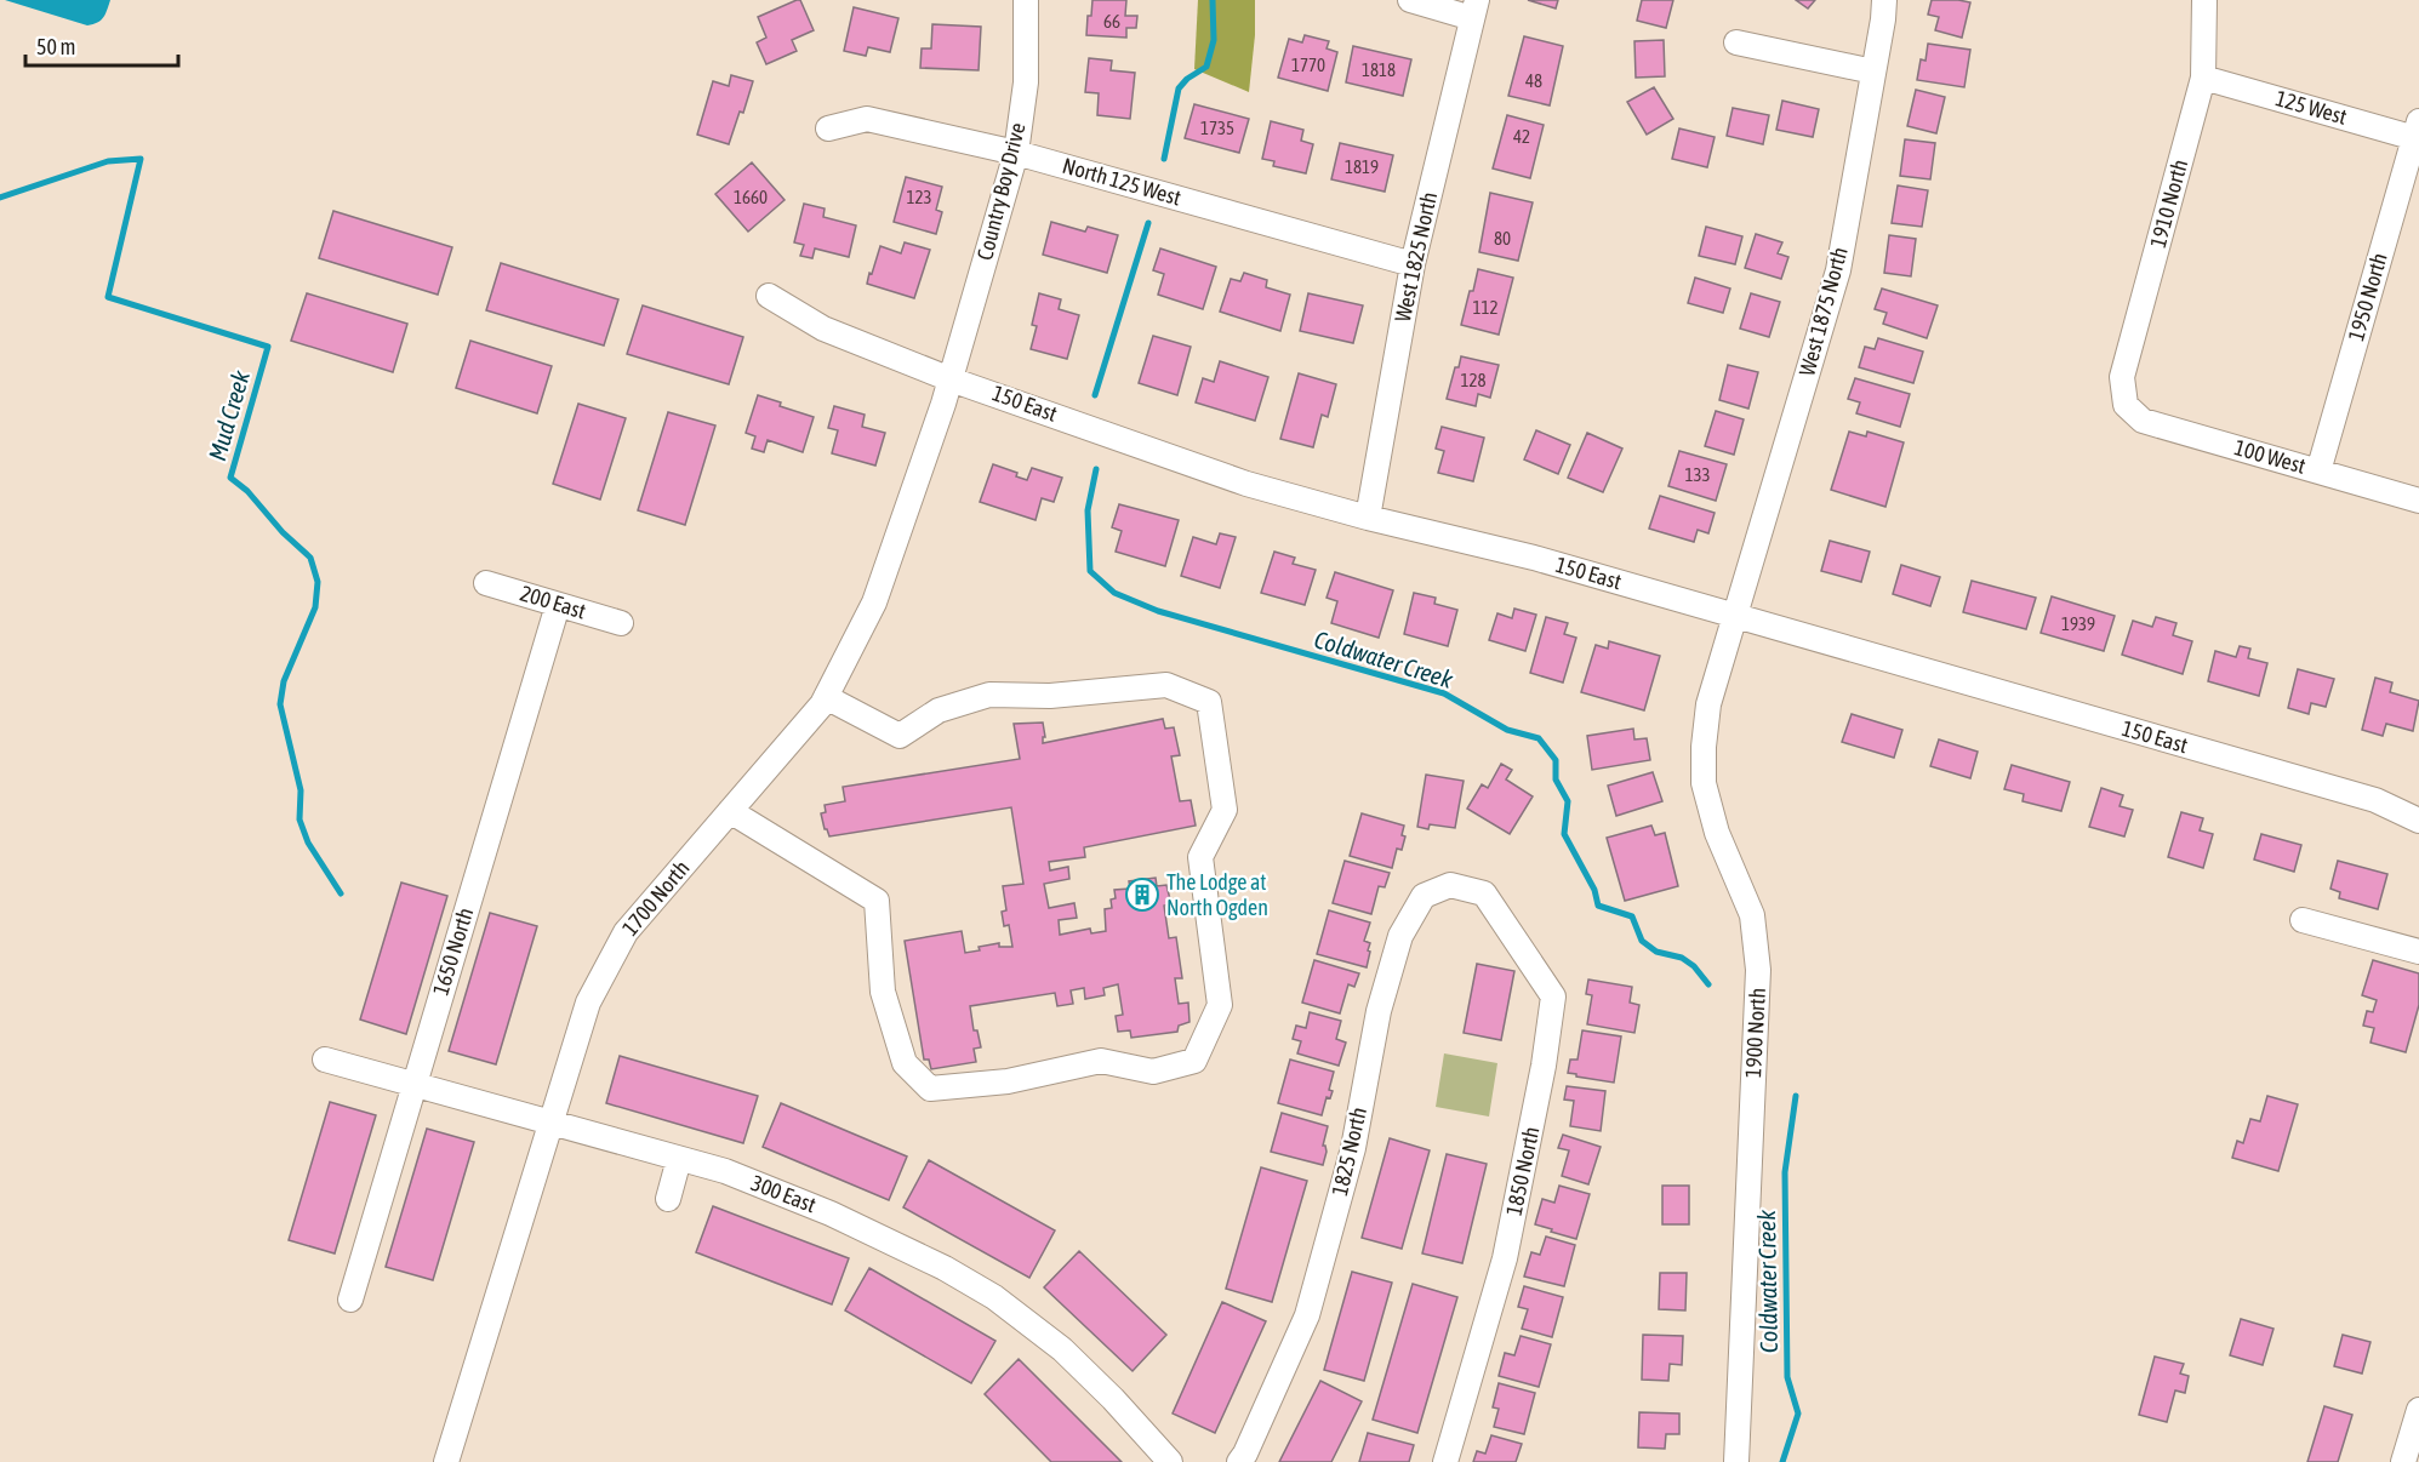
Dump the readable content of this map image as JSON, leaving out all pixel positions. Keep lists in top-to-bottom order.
{
  "streets": {
    "street": [
      "125 West",
      "North 125 West",
      "Country Boy Drive",
      "1910 North",
      "West 1825 North",
      "1950 North",
      "West 1875 North",
      "150 East",
      "100 West",
      "200 East",
      "1700 North",
      "1650 North",
      "1900 North",
      "1825 North",
      "1850 North",
      "300 East"
    ]
  },
  "crossings": [
    ["125 West", "1910 North"],
    ["125 West", "1950 North"],
    ["North 125 West", "Country Boy Drive"],
    ["North 125 West", "West 1825 North"],
    ["Country Boy Drive", "150 East"],
    ["Country Boy Drive", "1700 North"],
    ["1910 North", "100 West"],
    ["West 1825 North", "150 East"],
    ["1950 North", "100 West"],
    ["West 1875 North", "150 East"],
    ["West 1875 North", "1900 North"],
    ["150 East", "1700 North"],
    ["150 East", "1900 North"],
    ["200 East", "1650 North"],
    ["1700 North", "300 East"],
    ["1650 North", "300 East"],
    ["1825 North", "1850 North"]
  ],
  "water": ["Mud Creek", "Coldwater Creek"],
  "places": {
    "building": ["The Lodge at North Ogden"]
  },
  "house_numbers": [
    "66",
    "1770",
    "1818",
    "48",
    "1735",
    "42",
    "1819",
    "1660",
    "123",
    "80",
    "112",
    "128",
    "133",
    "1939"
  ],
  "scale_bar": "50 m"
}
